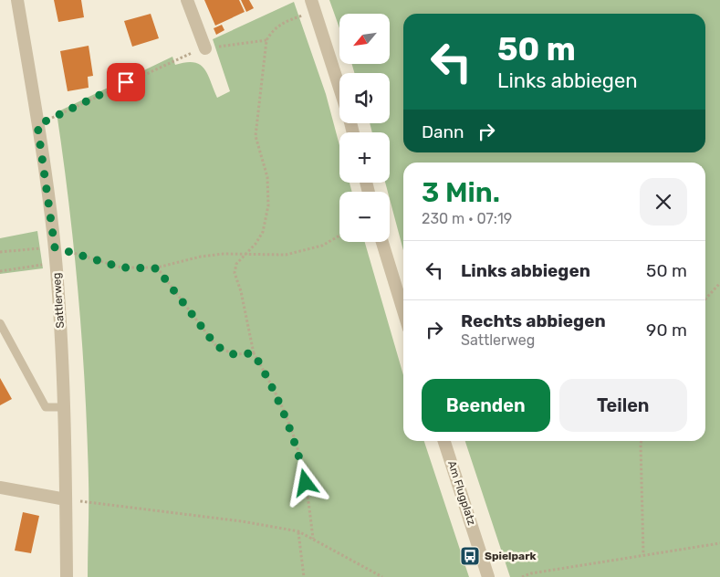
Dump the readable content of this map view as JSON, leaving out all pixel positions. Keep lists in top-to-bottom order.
{
  "streets": {
    "street": ["Sattlerweg", "Am Flugplatz"]
  },
  "places": {
    "bus stop": ["Spielpark"]
  },
  "north": "bottom left",
  "page": {
    "map_buttons": ["+", "−"],
    "turn": ["50 m", "Links abbiegen"],
    "then": "Dann",
    "heading": ["3 Min.", "230 m · 07:19"],
    "list": [
      {
        "name": "Links abbiegen",
        "value": "50 m"
      },
      {
        "name": "Rechts abbiegen",
        "note": "Sattlerweg",
        "value": "90 m"
      }
    ],
    "buttons": ["Beenden", "Teilen"]
  }
}
